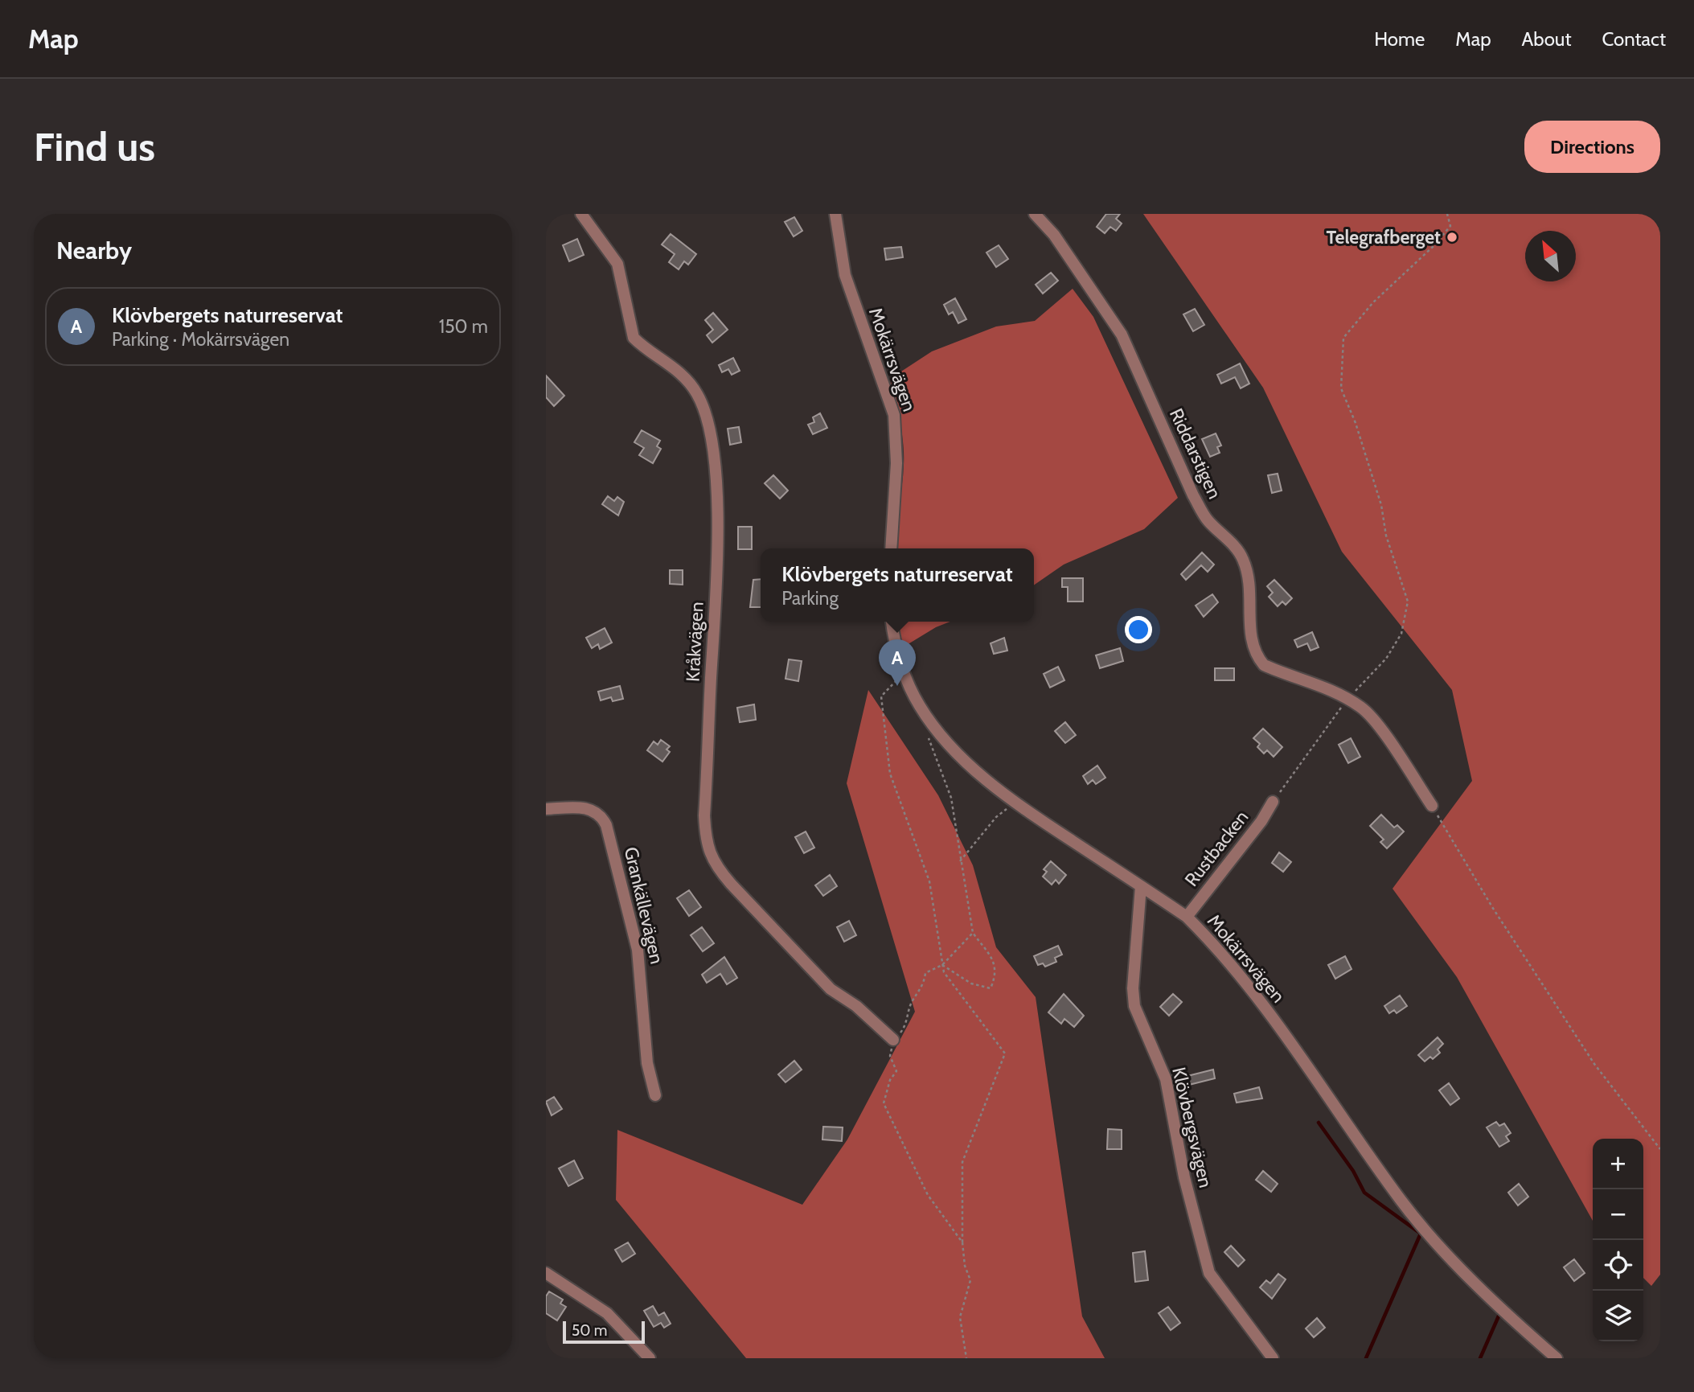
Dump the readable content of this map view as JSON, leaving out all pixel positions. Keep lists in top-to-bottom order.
{
  "streets": {
    "street": [
      "Mokärrsvägen",
      "Riddarstigen",
      "Kråkvägen",
      "Rustbacken",
      "Grankällevägen",
      "Klövbergsvägen"
    ]
  },
  "crossings": [
    ["Mokärrsvägen", "Rustbacken"],
    ["Mokärrsvägen", "Klövbergsvägen"]
  ],
  "places": ["Telegrafberget"],
  "scale_bar": "50 m",
  "north": "top left",
  "page": {
    "header": "Map",
    "nav": [
      "Home",
      "Map",
      "About",
      "Contact"
    ],
    "buttons": "Directions",
    "title": "Find us",
    "heading": "Nearby",
    "list": [
      {
        "mark": "A",
        "name": "Klövbergets naturreservat",
        "note": "Parking · Mokärrsvägen",
        "value": "150 m"
      }
    ],
    "popup": ["Klövbergets naturreservat", "Parking"],
    "pins": "A",
    "map_buttons": ["+", "−"],
    "scale": "50 m"
  }
}
